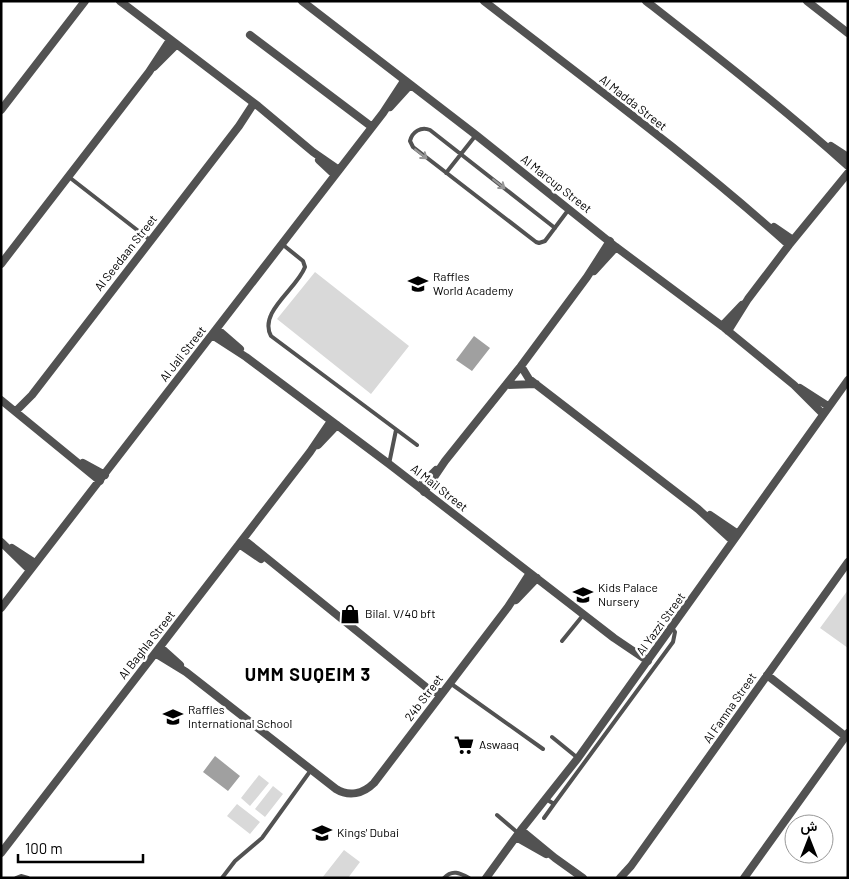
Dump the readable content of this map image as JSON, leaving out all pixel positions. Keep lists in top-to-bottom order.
{
  "streets": {
    "street": [
      "Al Madda Street",
      "Al Marcup Street",
      "Al Seedaan Street",
      "Al Jali Street",
      "Al Mail Street",
      "Al Yazzi Street",
      "Al Baghla Street",
      "24b Street",
      "Al Famna Street"
    ]
  },
  "crossings": [
    ["Al Marcup Street", "Al Jali Street"],
    ["Al Marcup Street", "Al Yazzi Street"],
    ["Al Jali Street", "Al Mail Street"],
    ["Al Mail Street", "Al Yazzi Street"],
    ["Al Mail Street", "Al Baghla Street"],
    ["Al Mail Street", "24b Street"]
  ],
  "districts": ["UMM SUQEIM 3"],
  "places": {
    "school or university": [
      "Raffles World Academy",
      "Kids Palace Nursery",
      "Raffles International School",
      "Kings' Dubai"
    ],
    "shop": ["Bilal. V/40 bft"],
    "supermarket": ["Aswaaq"]
  },
  "scale_bar": "100 m",
  "north": "top"
}
